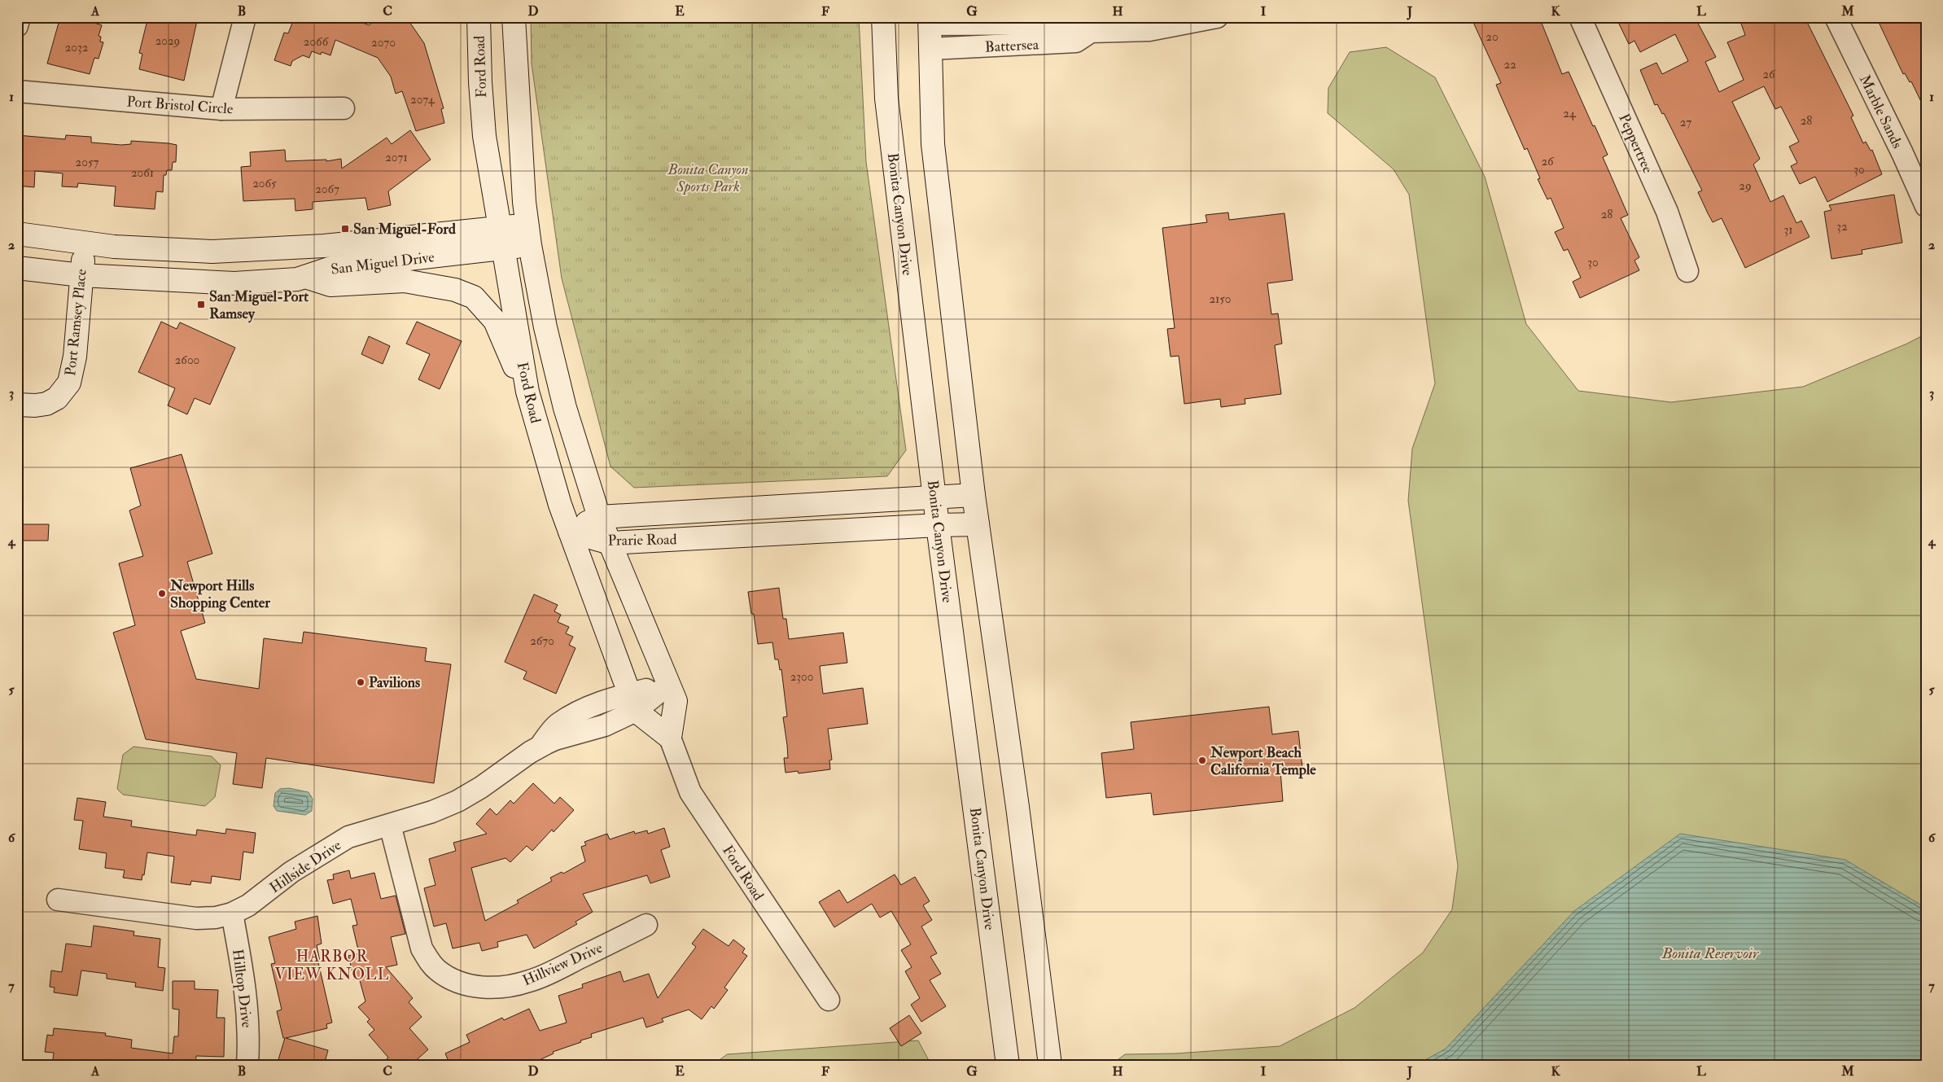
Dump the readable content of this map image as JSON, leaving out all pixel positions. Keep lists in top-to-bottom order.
{
  "streets": {
    "main road": [
      "Ford Road",
      "Bonita Canyon Drive",
      "San Miguel Drive",
      "Port Ramsey Place",
      "Prarie Road"
    ],
    "street": [
      "Battersea",
      "Port Bristol Circle",
      "Marble Sands",
      "Peppertree",
      "Hillside Drive",
      "Hillview Drive",
      "Hilltop Drive"
    ]
  },
  "crossings": [
    ["Ford Road", "San Miguel Drive"],
    ["Ford Road", "Prarie Road"],
    ["Ford Road", "Hillside Drive"],
    ["Bonita Canyon Drive", "Prarie Road"],
    ["San Miguel Drive", "Port Ramsey Place"],
    ["Hillside Drive", "Hillview Drive"],
    ["Hillside Drive", "Hilltop Drive"]
  ],
  "districts": ["HARBOR VIEW KNOLL"],
  "water": ["Bonita Reservoir"],
  "parks": ["Bonita Canyon Sports Park"],
  "places": {
    "transit": ["San Miguel-Ford", "San Miguel-Port Ramsey"],
    "other": ["Newport Hills Shopping Center", "Pavilions", "Newport Beach California Temple"]
  },
  "house_numbers": [
    "20",
    "2029",
    "2066",
    "2070",
    "2032",
    "22",
    "26",
    "2074",
    "24",
    "28",
    "27",
    "2071",
    "26",
    "2057",
    "30",
    "2061",
    "2065",
    "29",
    "2067",
    "28",
    "32",
    "31",
    "30",
    "2150",
    "2600",
    "2670",
    "2300"
  ],
  "grid": {
    "columns": [
      "A",
      "B",
      "C",
      "D",
      "E",
      "F",
      "G",
      "H",
      "I",
      "J",
      "K",
      "L",
      "M"
    ],
    "rows": [
      "1",
      "2",
      "3",
      "4",
      "5",
      "6",
      "7"
    ]
  }
}
